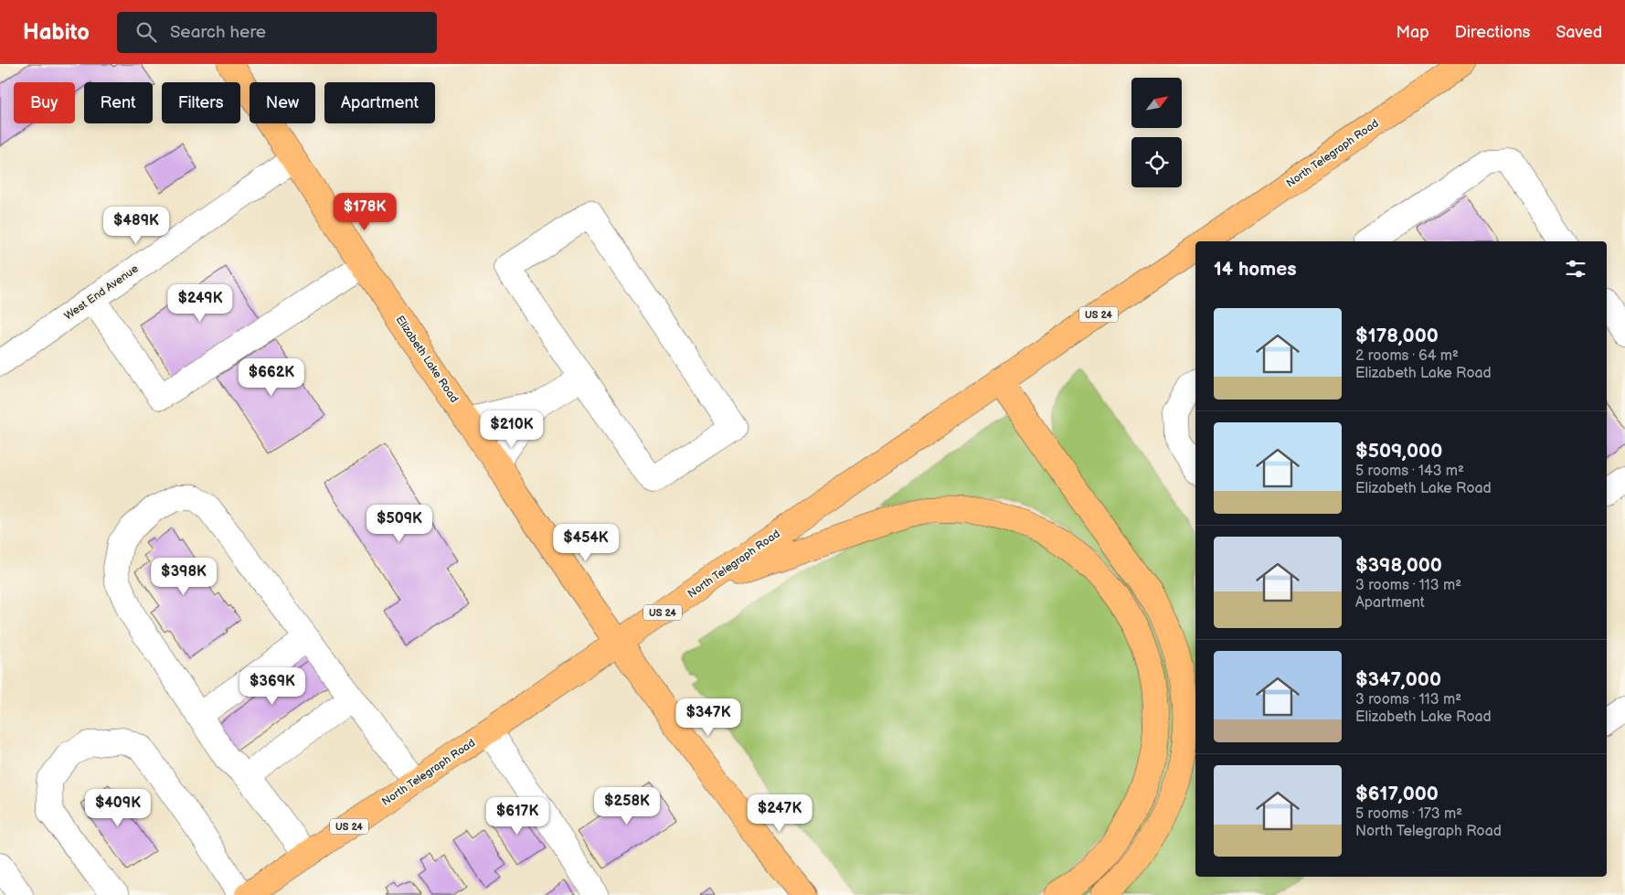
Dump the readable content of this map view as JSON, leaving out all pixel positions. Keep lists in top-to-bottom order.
{
  "streets": {
    "main road": ["North Telegraph Road", "US 24", "Elizabeth Lake Road"],
    "street": ["West End Avenue"]
  },
  "crossings": [
    ["North Telegraph Road", "Elizabeth Lake Road"],
    ["West End Avenue", "Elizabeth Lake Road"]
  ],
  "north": "top right",
  "page": {
    "header": "Habito",
    "search": "Search here",
    "nav": ["Map", "Directions", "Saved"],
    "chip": [
      "Buy",
      "Rent",
      "Filters",
      "New",
      "Apartment"
    ],
    "price": [
      "$178K",
      "$489K",
      "$249K",
      "$662K",
      "$210K",
      "$509K",
      "$454K",
      "$398K",
      "$369K",
      "$347K",
      "$258K",
      "$409K",
      "$247K",
      "$617K"
    ],
    "heading": "14 homes",
    "list": [
      {
        "name": "$178,000",
        "note": "2 rooms · 64 m² · Elizabeth Lake Road"
      },
      {
        "name": "$509,000",
        "note": "5 rooms · 143 m² · Elizabeth Lake Road"
      },
      {
        "name": "$398,000",
        "note": "3 rooms · 113 m² · Apartment"
      },
      {
        "name": "$347,000",
        "note": "3 rooms · 113 m² · Elizabeth Lake Road"
      },
      {
        "name": "$617,000",
        "note": "5 rooms · 173 m² · North Telegraph Road"
      }
    ]
  }
}
